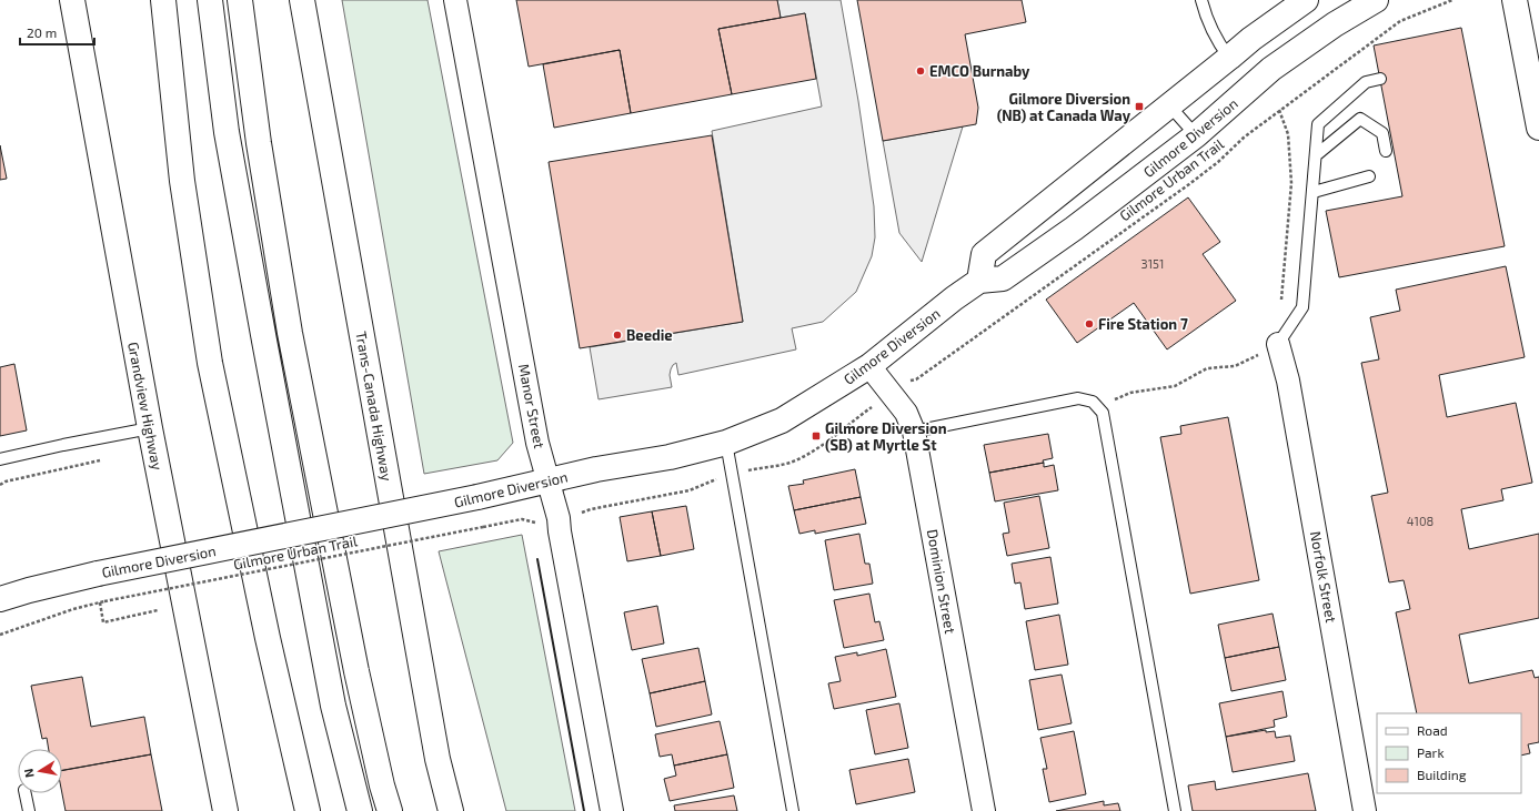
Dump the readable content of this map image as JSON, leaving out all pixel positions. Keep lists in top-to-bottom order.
{
  "streets": {
    "main road": ["Gilmore Diversion", "Grandview Highway", "Trans-Canada Highway"],
    "street": ["Manor Street", "Norfolk Street", "Dominion Street"],
    "path": ["Gilmore Urban Trail"]
  },
  "crossings": [
    ["Gilmore Diversion", "Manor Street"],
    ["Gilmore Diversion", "Dominion Street"]
  ],
  "places": {
    "other": ["EMCO Burnaby", "Fire Station 7", "Beedie"],
    "transit": ["Gilmore Diversion (NB) at Canada Way", "Gilmore Diversion (SB) at Myrtle St"]
  },
  "house_numbers": ["3151", "4108"],
  "legend": ["Road", "Park", "Building"],
  "scale_bar": "20 m",
  "north": "left"
}
